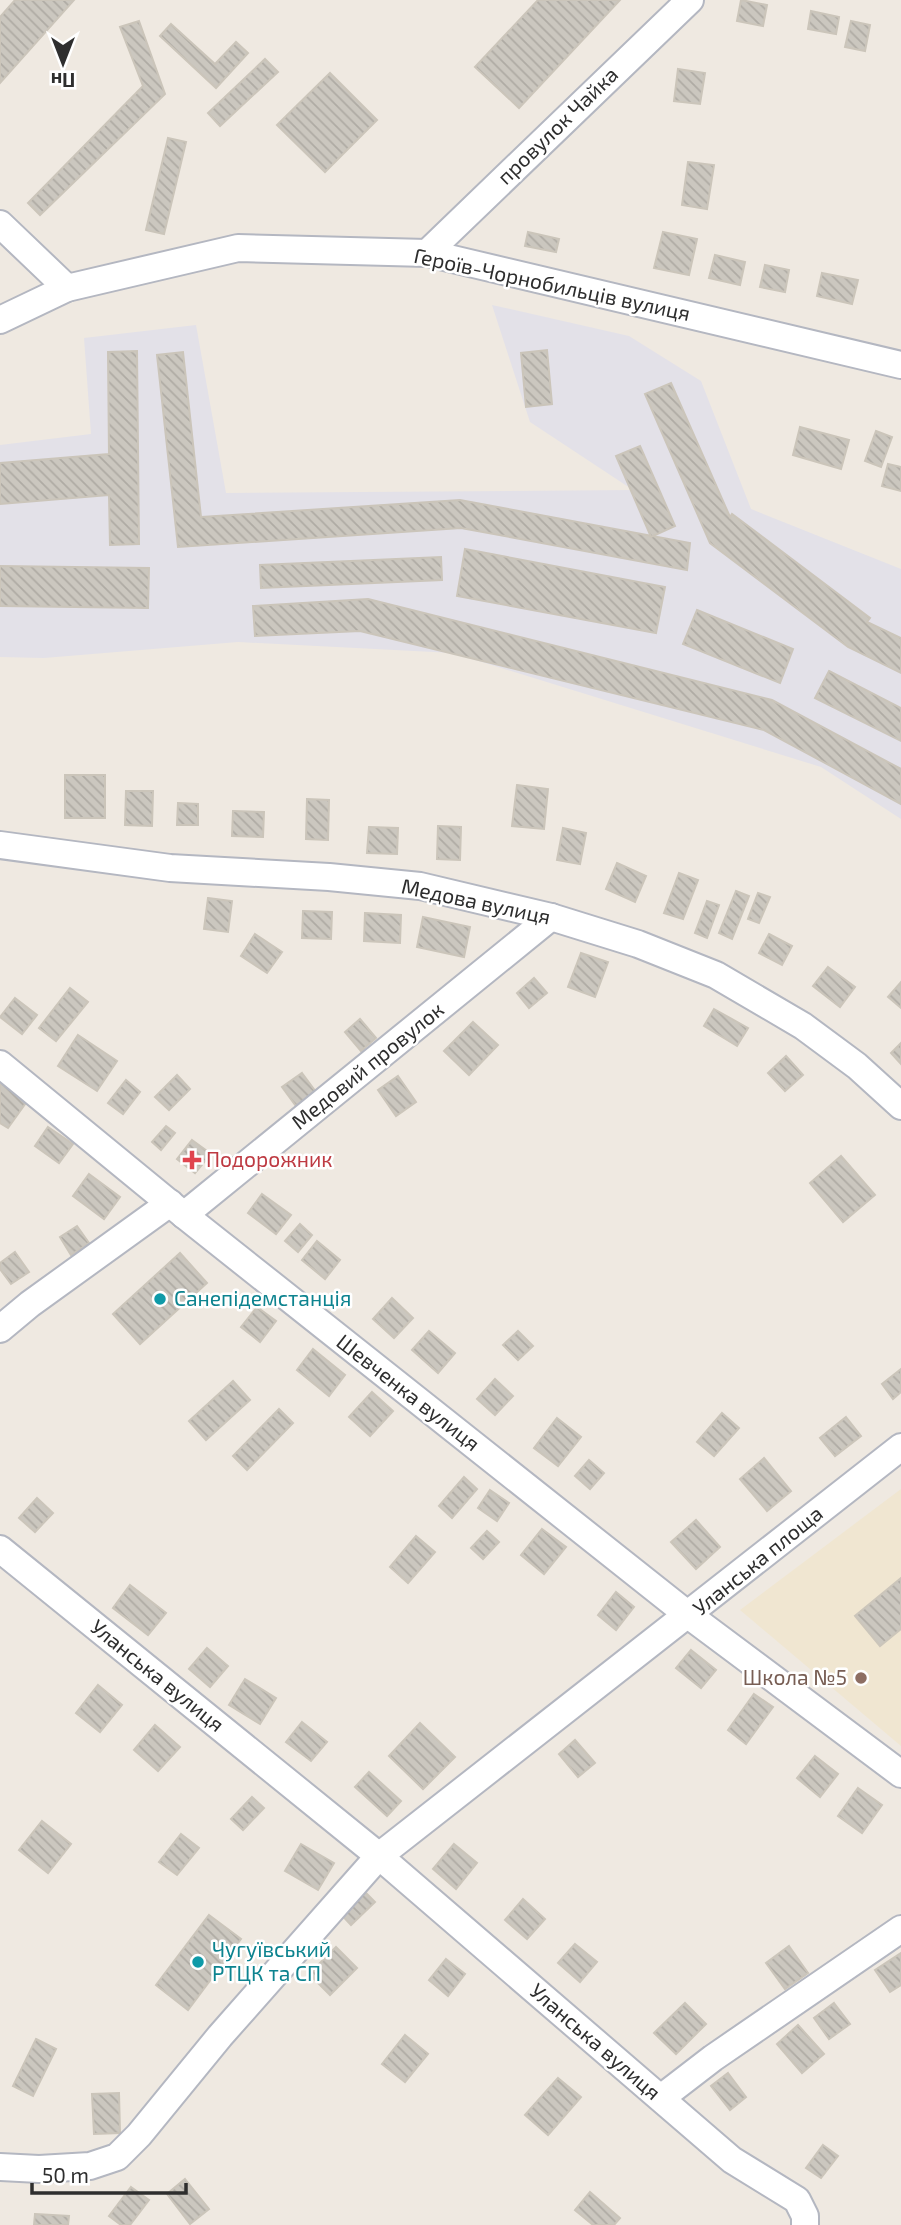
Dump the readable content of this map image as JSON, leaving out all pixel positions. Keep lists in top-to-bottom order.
{
  "streets": {
    "street": [
      "провулок Чайка",
      "Героїв-Чорнобильців вулиця",
      "Медова вулиця",
      "Медовий провулок",
      "Шевченка вулиця",
      "Уланська площа",
      "Уланська вулиця"
    ]
  },
  "crossings": [
    ["провулок Чайка", "Героїв-Чорнобильців вулиця"],
    ["Медова вулиця", "Медовий провулок"],
    ["Медовий провулок", "Шевченка вулиця"],
    ["Шевченка вулиця", "Уланська площа"]
  ],
  "places": {
    "health": ["Подорожник"],
    "other": ["Санепідемстанція", "Школа №5", "Чугуївський РТЦК та СП"]
  },
  "scale_bar": "50 m",
  "north": "bottom"
}
